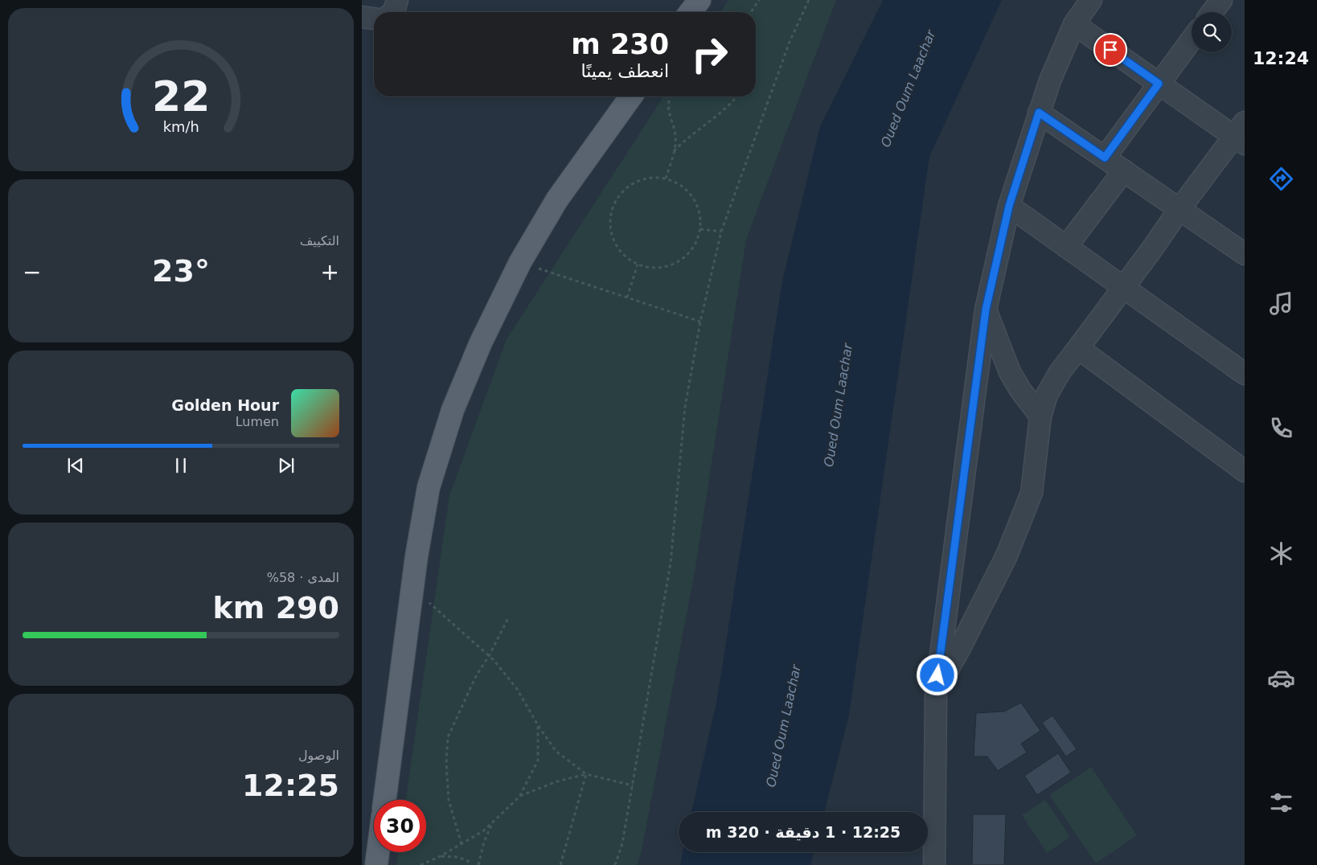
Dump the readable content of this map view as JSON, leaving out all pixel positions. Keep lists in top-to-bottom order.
{
  "water": ["Oued Oum Laachar"],
  "page": {
    "tabs": "12:24",
    "turn": ["230 m", "انعطف يمينًا"],
    "tile": [
      "التكييف",
      ["المدى · 58%", "290 km"],
      ["الوصول", "12:25"]
    ],
    "heat": ["−", "23°", "+"],
    "song": ["Golden Hour", "Lumen"],
    "limit": "30",
    "trip": "12:25 · 1 دقيقة · 320 m",
    "gauge": ["22", "km/h"]
  }
}
